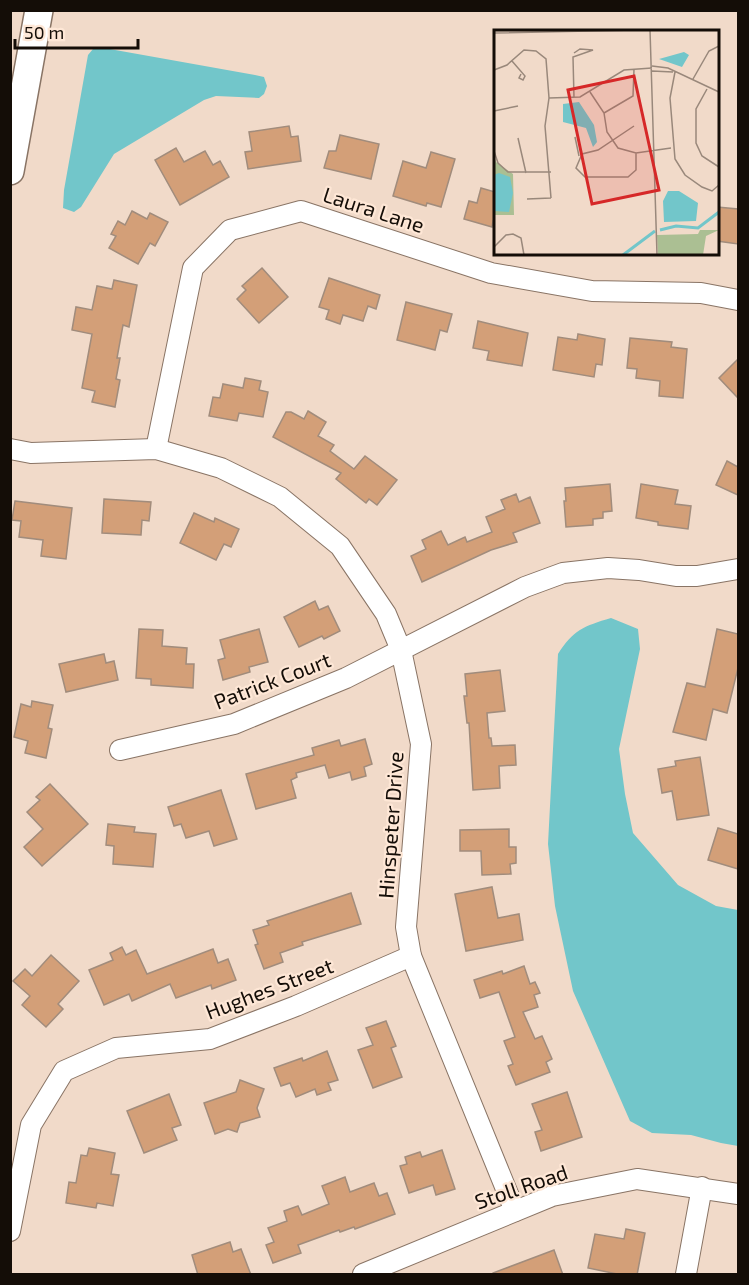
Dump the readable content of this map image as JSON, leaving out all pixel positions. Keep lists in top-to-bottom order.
{
  "streets": {
    "street": [
      "Laura Lane",
      "Patrick Court",
      "Hinspeter Drive",
      "Hughes Street",
      "Stoll Road"
    ]
  },
  "crossings": [
    ["Laura Lane", "Hinspeter Drive"],
    ["Patrick Court", "Hinspeter Drive"],
    ["Hinspeter Drive", "Hughes Street"],
    ["Hinspeter Drive", "Stoll Road"]
  ],
  "scale_bar": "50 m"
}
